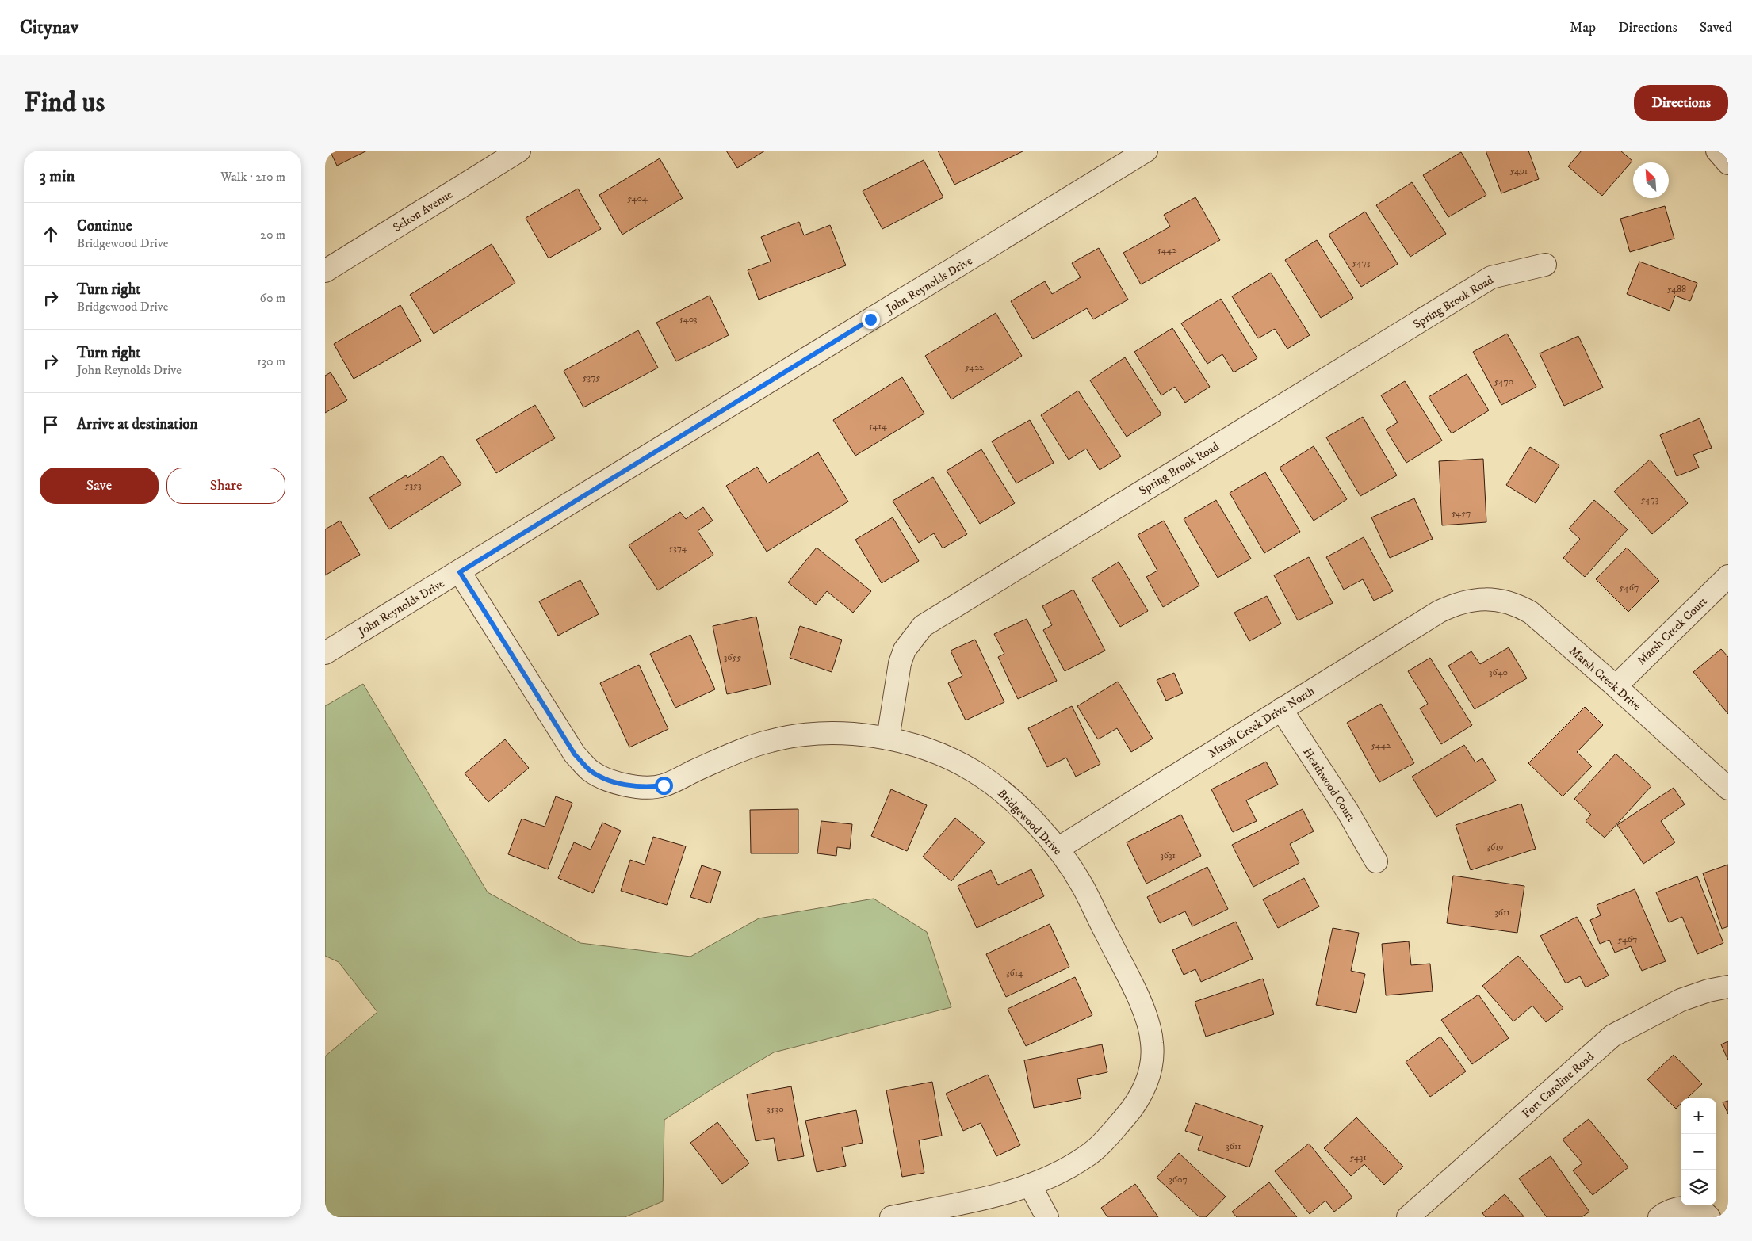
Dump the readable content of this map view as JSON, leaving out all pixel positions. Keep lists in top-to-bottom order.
{
  "streets": {
    "street": [
      "Selton Avenue",
      "John Reynolds Drive",
      "Spring Brook Road",
      "Marsh Creek Court",
      "Marsh Creek Drive",
      "Marsh Creek Drive North",
      "Heathwood Court",
      "Bridgewood Drive",
      "Fort Caroline Road"
    ]
  },
  "crossings": [
    ["John Reynolds Drive", "Bridgewood Drive"],
    ["Spring Brook Road", "Bridgewood Drive"],
    ["Marsh Creek Court", "Marsh Creek Drive"],
    ["Marsh Creek Drive", "Marsh Creek Drive North"],
    ["Marsh Creek Drive North", "Heathwood Court"],
    ["Marsh Creek Drive North", "Bridgewood Drive"]
  ],
  "house_numbers": [
    "5491",
    "5404",
    "5442",
    "5473",
    "5488",
    "5403",
    "5422",
    "5375",
    "5470",
    "5414",
    "5353",
    "5473",
    "5457",
    "5374",
    "5467",
    "3655",
    "3640",
    "5442",
    "3619",
    "3631",
    "3611",
    "5467",
    "3614",
    "3530",
    "3611",
    "5431",
    "3607"
  ],
  "north": "top left",
  "page": {
    "header": "Citynav",
    "nav": ["Map", "Directions", "Saved"],
    "buttons": [
      "Directions",
      ["Save", "Share"]
    ],
    "title": "Find us",
    "heading": ["3 min", "Walk · 210 m"],
    "list": [
      ["Continue", "Bridgewood Drive", "20 m"],
      ["Turn right", "Bridgewood Drive", "60 m"],
      ["Turn right", "John Reynolds Drive", "130 m"],
      "Arrive at destination"
    ],
    "map_buttons": ["+", "−"]
  }
}
